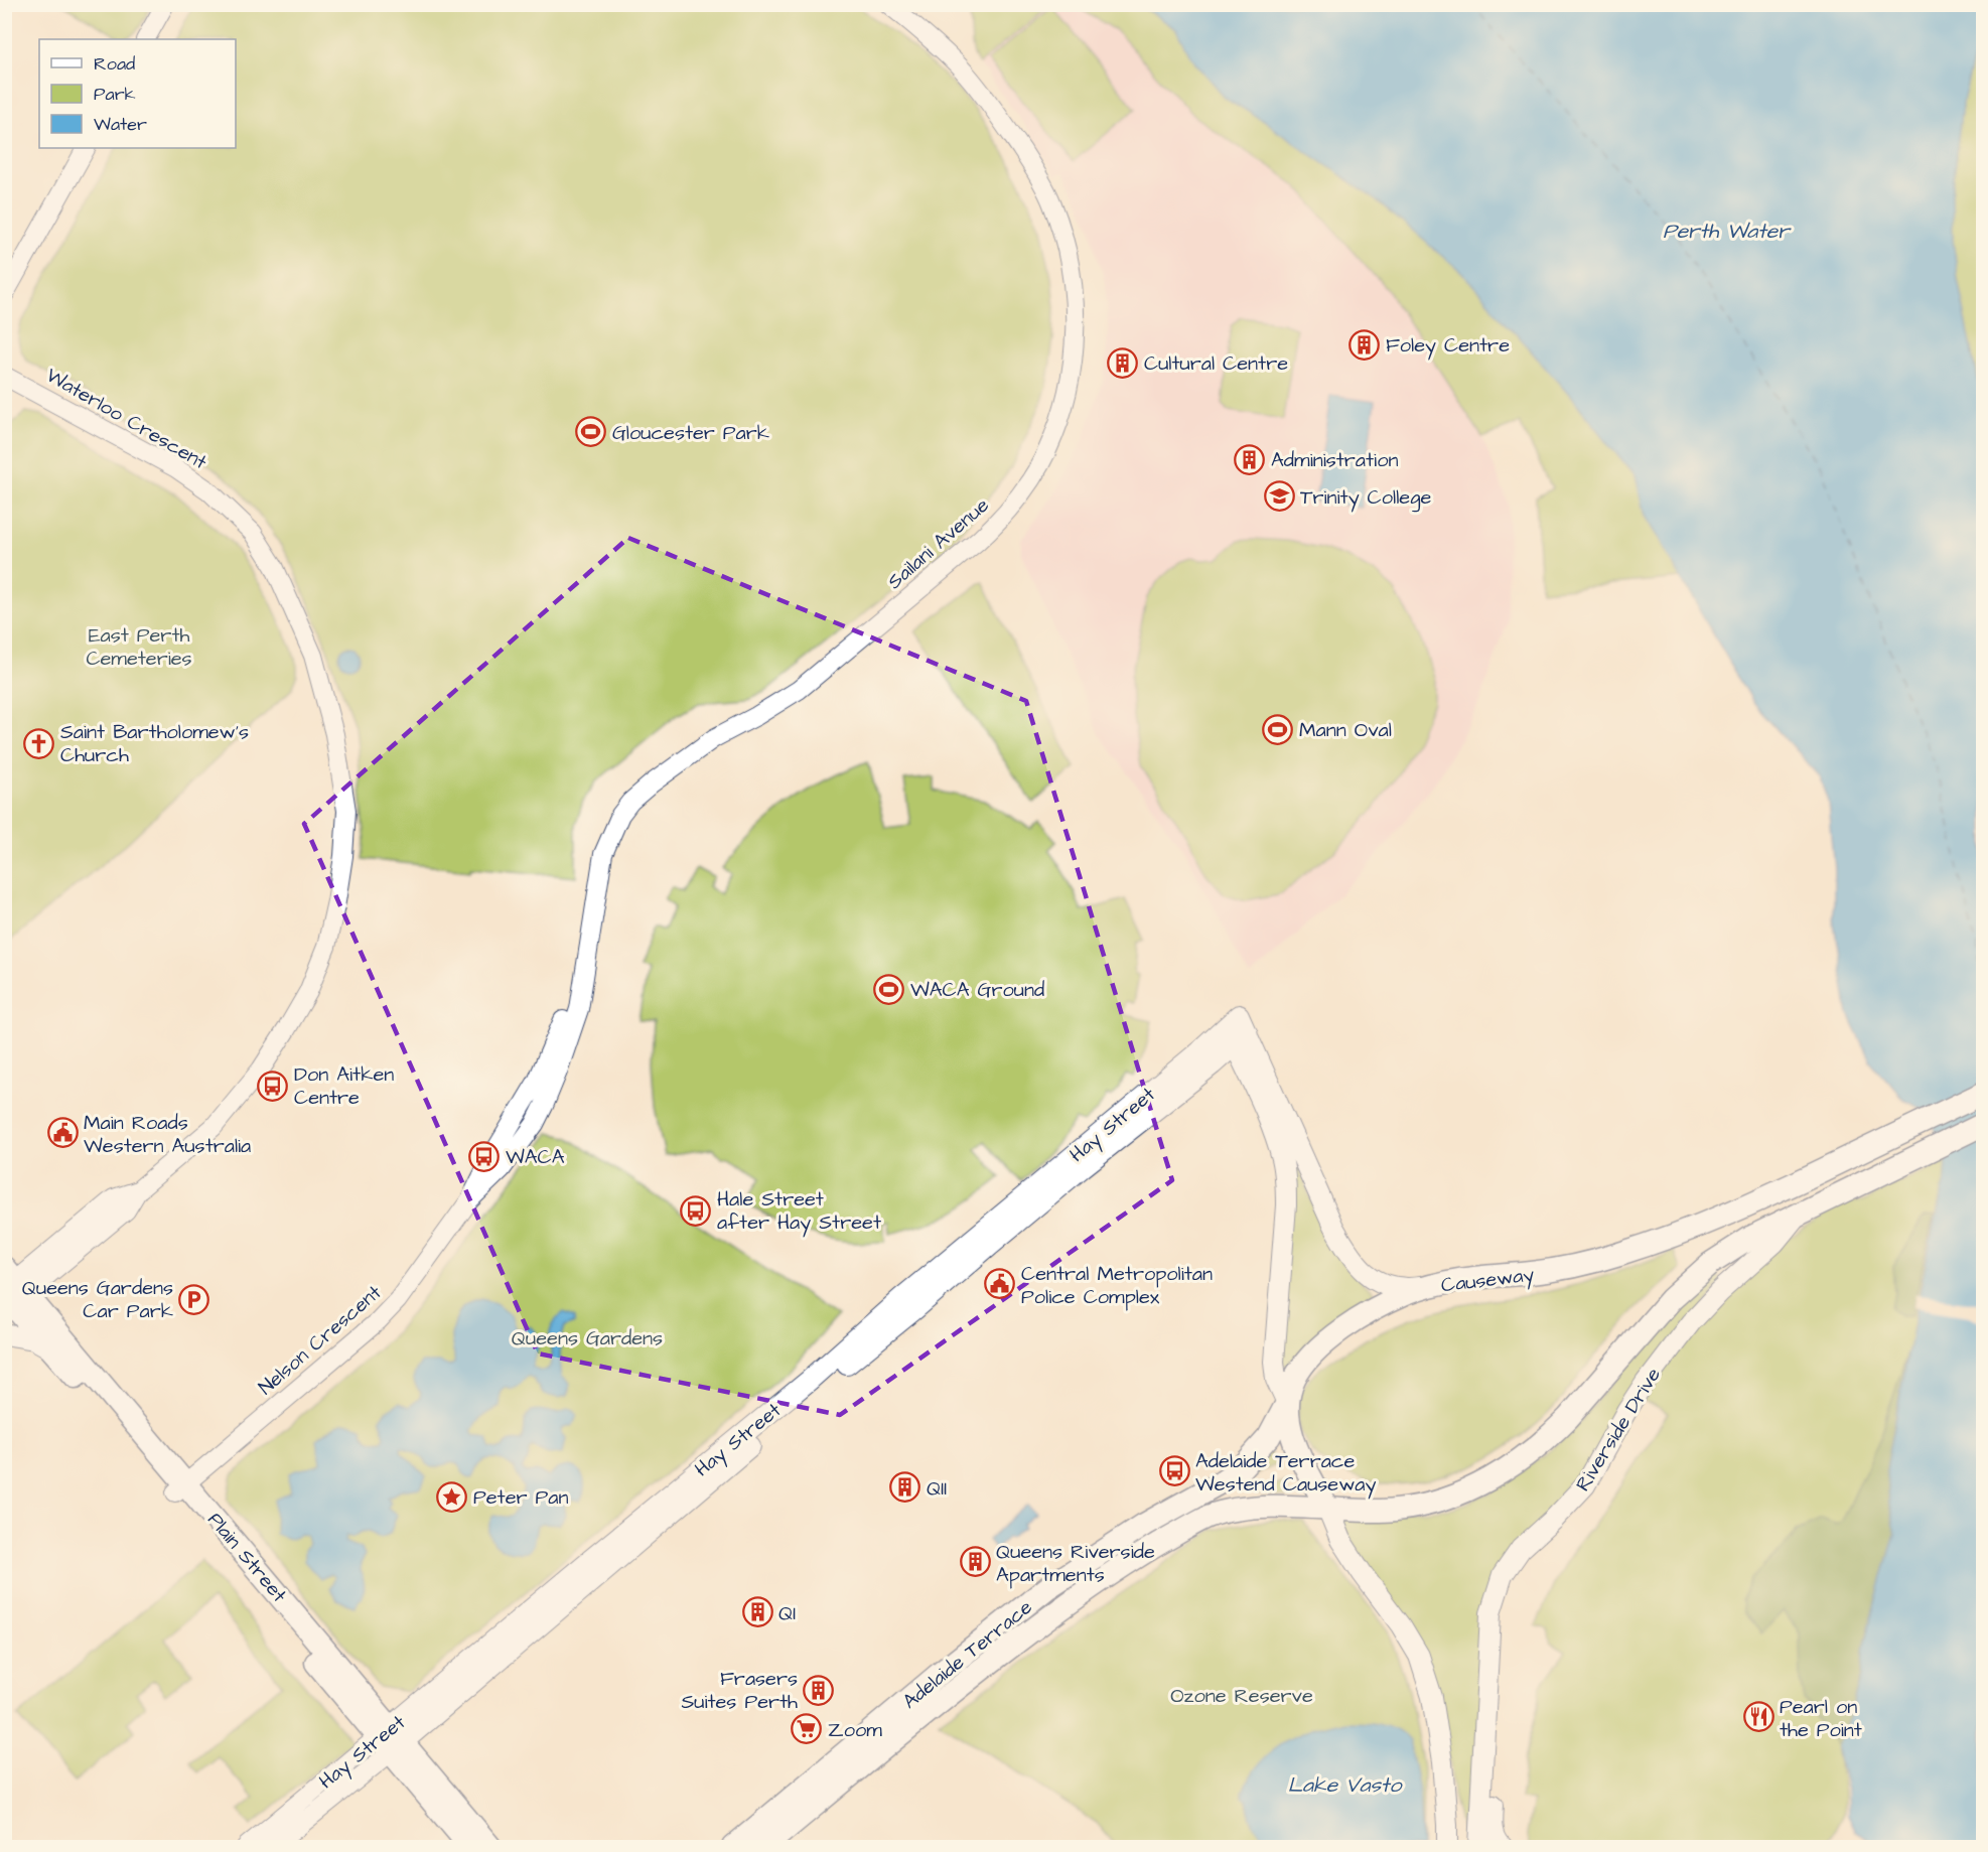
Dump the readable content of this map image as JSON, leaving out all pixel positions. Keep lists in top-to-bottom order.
{
  "streets": {
    "highway": ["Causeway", "Plain Street", "Adelaide Terrace"],
    "main road": ["Hay Street", "Riverside Drive"],
    "street": ["Waterloo Crescent", "Sailani Avenue", "Nelson Crescent"]
  },
  "crossings": [
    ["Waterloo Crescent", "Plain Street"],
    ["Sailani Avenue", "Nelson Crescent"],
    ["Hay Street", "Plain Street"],
    ["Causeway", "Adelaide Terrace"],
    ["Nelson Crescent", "Plain Street"]
  ],
  "water": ["Perth Water", "Lake Vasto"],
  "parks": ["East Perth Cemeteries", "Queens Gardens", "Ozone Reserve"],
  "places": {
    "building": [
      "Foley Centre",
      "Cultural Centre",
      "Administration",
      "QII",
      "Queens Riverside Apartments",
      "QI",
      "Frasers Suites Perth"
    ],
    "sports": ["Gloucester Park", "Mann Oval", "WACA Ground"],
    "school or university": ["Trinity College"],
    "church": ["Saint Bartholomew's Church"],
    "bus stop": [
      "Don Aitken Centre",
      "WACA",
      "Hale Street after Hay Street",
      "Adelaide Terrace Westend Causeway"
    ],
    "public building": ["Main Roads Western Australia", "Central Metropolitan Police Complex"],
    "parking": ["Queens Gardens Car Park"],
    "place": ["Peter Pan"],
    "restaurant": ["Pearl on the Point"],
    "supermarket": ["Zoom"]
  },
  "legend": ["Road", "Park", "Water"]
}
